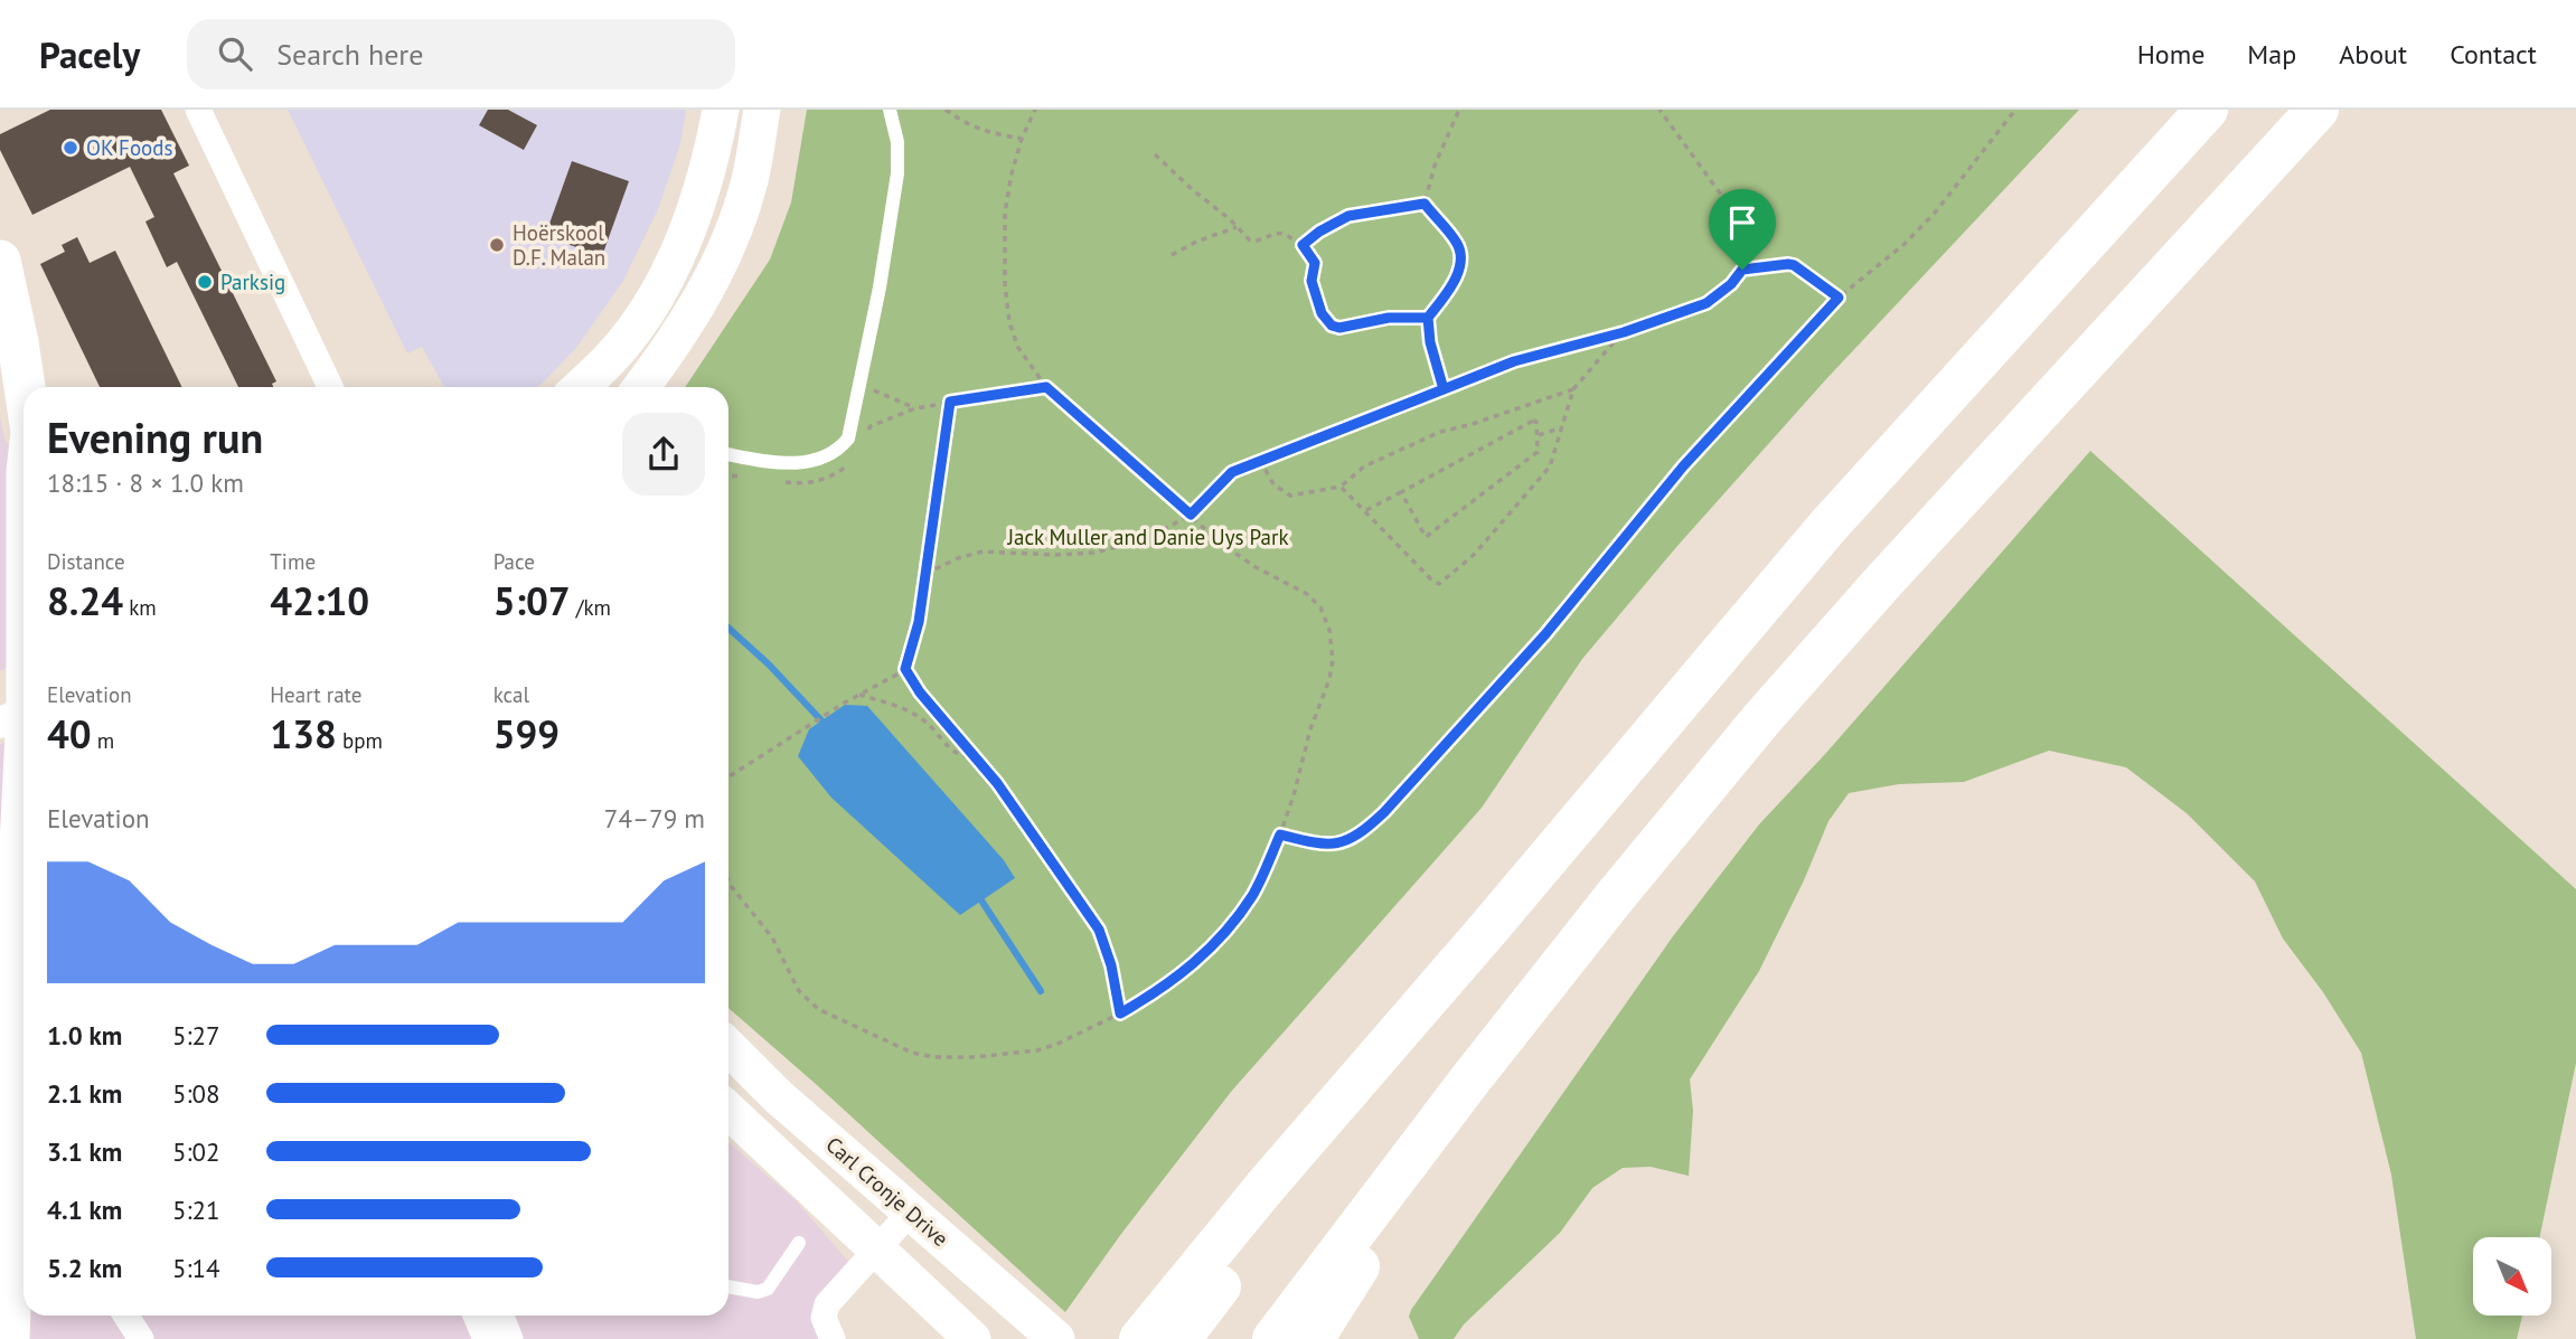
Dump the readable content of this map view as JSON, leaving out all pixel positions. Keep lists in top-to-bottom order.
{
  "streets": {
    "main road": ["Carl Cronje Drive"]
  },
  "parks": ["Jack Muller and Danie Uys Park"],
  "places": ["OK Foods", "Hoërskool D.F. Malan", "Parksig"],
  "north": "bottom right",
  "page": {
    "header": "Pacely",
    "search": "Search here",
    "nav": [
      "Home",
      "Map",
      "About",
      "Contact"
    ],
    "heading": ["Evening run", "18:15 · 8 × 1.0 km"],
    "stats": [
      ["Distance", "8.24 km"],
      ["Time", "42:10"],
      ["Pace", "5:07 /km"],
      ["Elevation", "40 m"],
      ["Heart rate", "138 bpm"],
      ["kcal", "599"]
    ],
    "chart": ["Elevation", "74–79 m"],
    "list": [
      {
        "name": "1.0 km",
        "note": "5:27"
      },
      {
        "name": "2.1 km",
        "note": "5:08"
      },
      {
        "name": "3.1 km",
        "note": "5:02"
      },
      {
        "name": "4.1 km",
        "note": "5:21"
      },
      {
        "name": "5.2 km",
        "note": "5:14"
      }
    ]
  }
}
